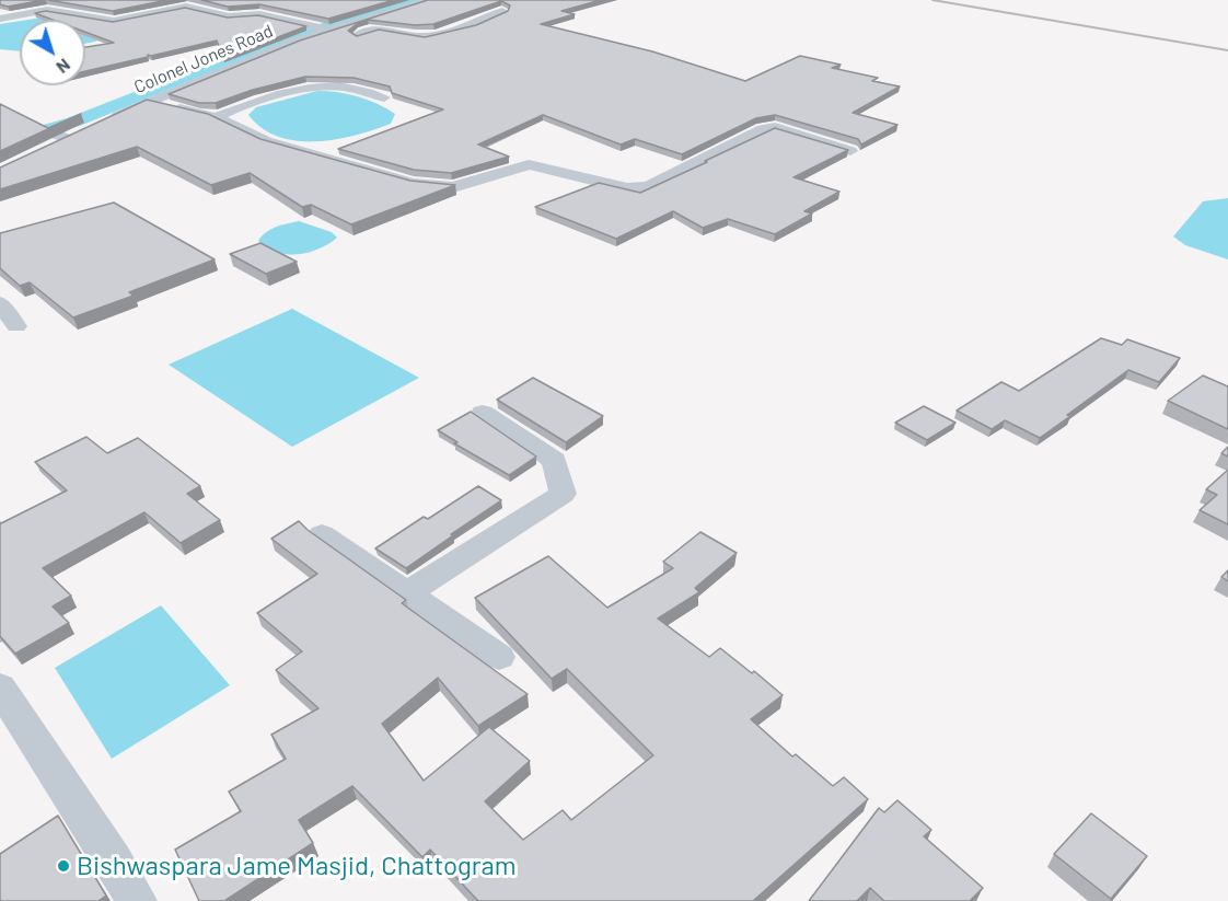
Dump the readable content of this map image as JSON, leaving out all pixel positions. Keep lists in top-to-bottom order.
{
  "streets": {
    "street": ["Colonel Jones Road"]
  },
  "places": ["Bishwaspara Jame Masjid, Chattogram"],
  "north": "bottom right"
}
